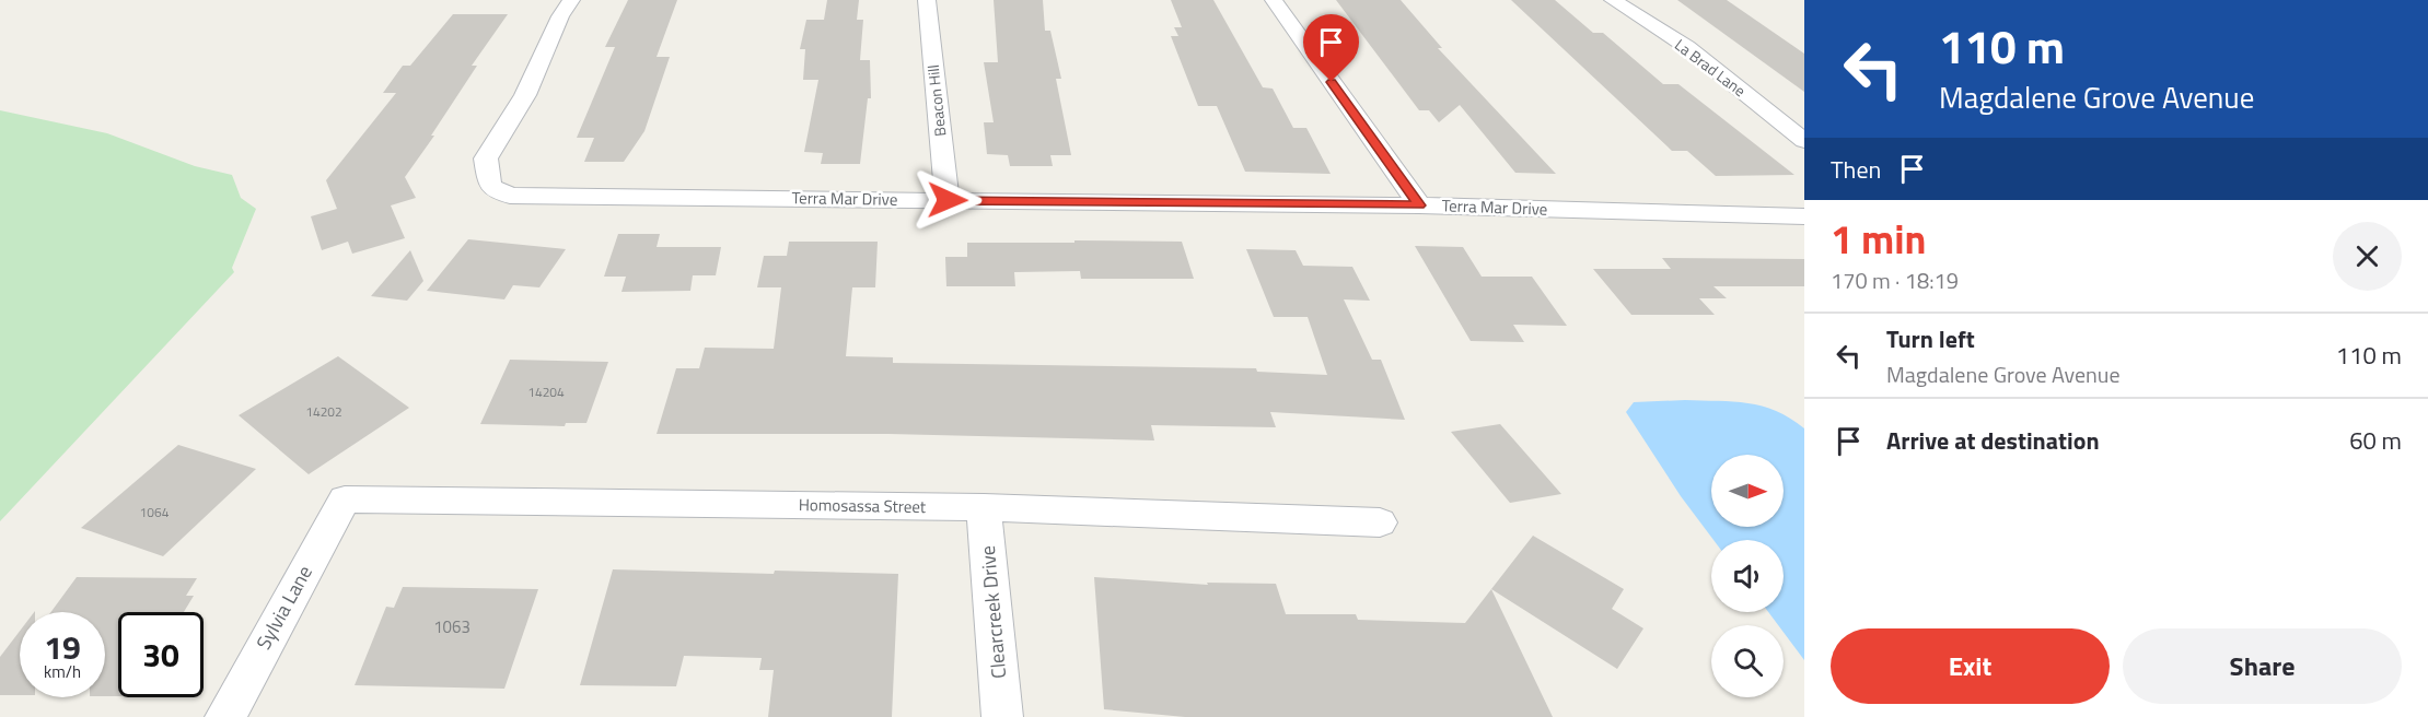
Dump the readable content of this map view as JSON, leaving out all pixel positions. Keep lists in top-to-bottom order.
{
  "streets": {
    "street": [
      "La Brad Lane",
      "Beacon Hill",
      "Terra Mar Drive",
      "Homosassa Street",
      "Sylvia Lane",
      "Clearcreek Drive"
    ]
  },
  "crossings": [
    ["Beacon Hill", "Terra Mar Drive"],
    ["Homosassa Street", "Sylvia Lane"],
    ["Homosassa Street", "Clearcreek Drive"]
  ],
  "house_numbers": [
    "14204",
    "14202",
    "1064",
    "1063"
  ],
  "north": "right",
  "page": {
    "turn": ["110 m", "Magdalene Grove Avenue"],
    "then": "Then",
    "heading": ["1 min", "170 m · 18:19"],
    "list": [
      {
        "name": "Turn left",
        "note": "Magdalene Grove Avenue",
        "value": "110 m"
      },
      {
        "name": "Arrive at destination",
        "value": "60 m"
      }
    ],
    "speed": "19 km/h",
    "limit": "30",
    "buttons": ["Exit", "Share"]
  }
}
